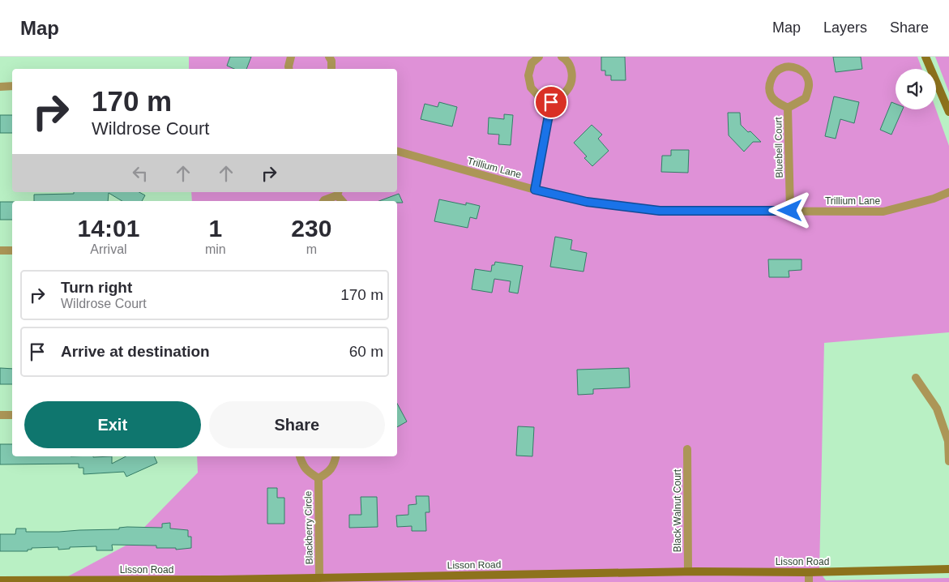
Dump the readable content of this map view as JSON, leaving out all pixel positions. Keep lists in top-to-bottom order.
{
  "streets": {
    "street": [
      "Bluebell Court",
      "Trillium Lane",
      "Black Walnut Court",
      "Blackberry Circle",
      "Lisson Road"
    ]
  },
  "crossings": [
    ["Bluebell Court", "Trillium Lane"],
    ["Black Walnut Court", "Lisson Road"],
    ["Blackberry Circle", "Lisson Road"]
  ],
  "page": {
    "header": "Map",
    "nav": ["Map", "Layers", "Share"],
    "turn": ["170 m", "Wildrose Court"],
    "eta": [
      "14:01",
      "Arrival",
      "1",
      "min",
      "230",
      "m"
    ],
    "list": [
      {
        "name": "Turn right",
        "note": "Wildrose Court",
        "value": "170 m"
      },
      {
        "name": "Arrive at destination",
        "value": "60 m"
      }
    ],
    "buttons": ["Exit", "Share"]
  }
}
